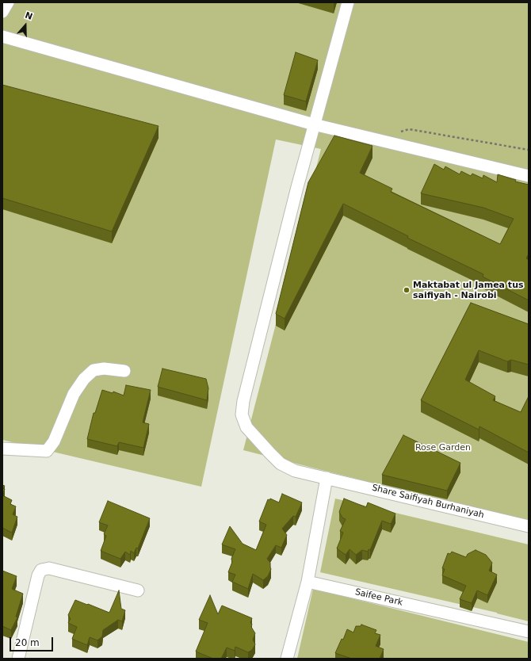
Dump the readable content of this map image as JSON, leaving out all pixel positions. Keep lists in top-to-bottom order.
{
  "streets": {
    "street": ["Share Saifiyah Burhaniyah", "Saifee Park"]
  },
  "parks": ["Rose Garden"],
  "places": ["Maktabat ul Jamea tus saifiyah - Nairobi"],
  "scale_bar": "20 m",
  "north": "top"
}
